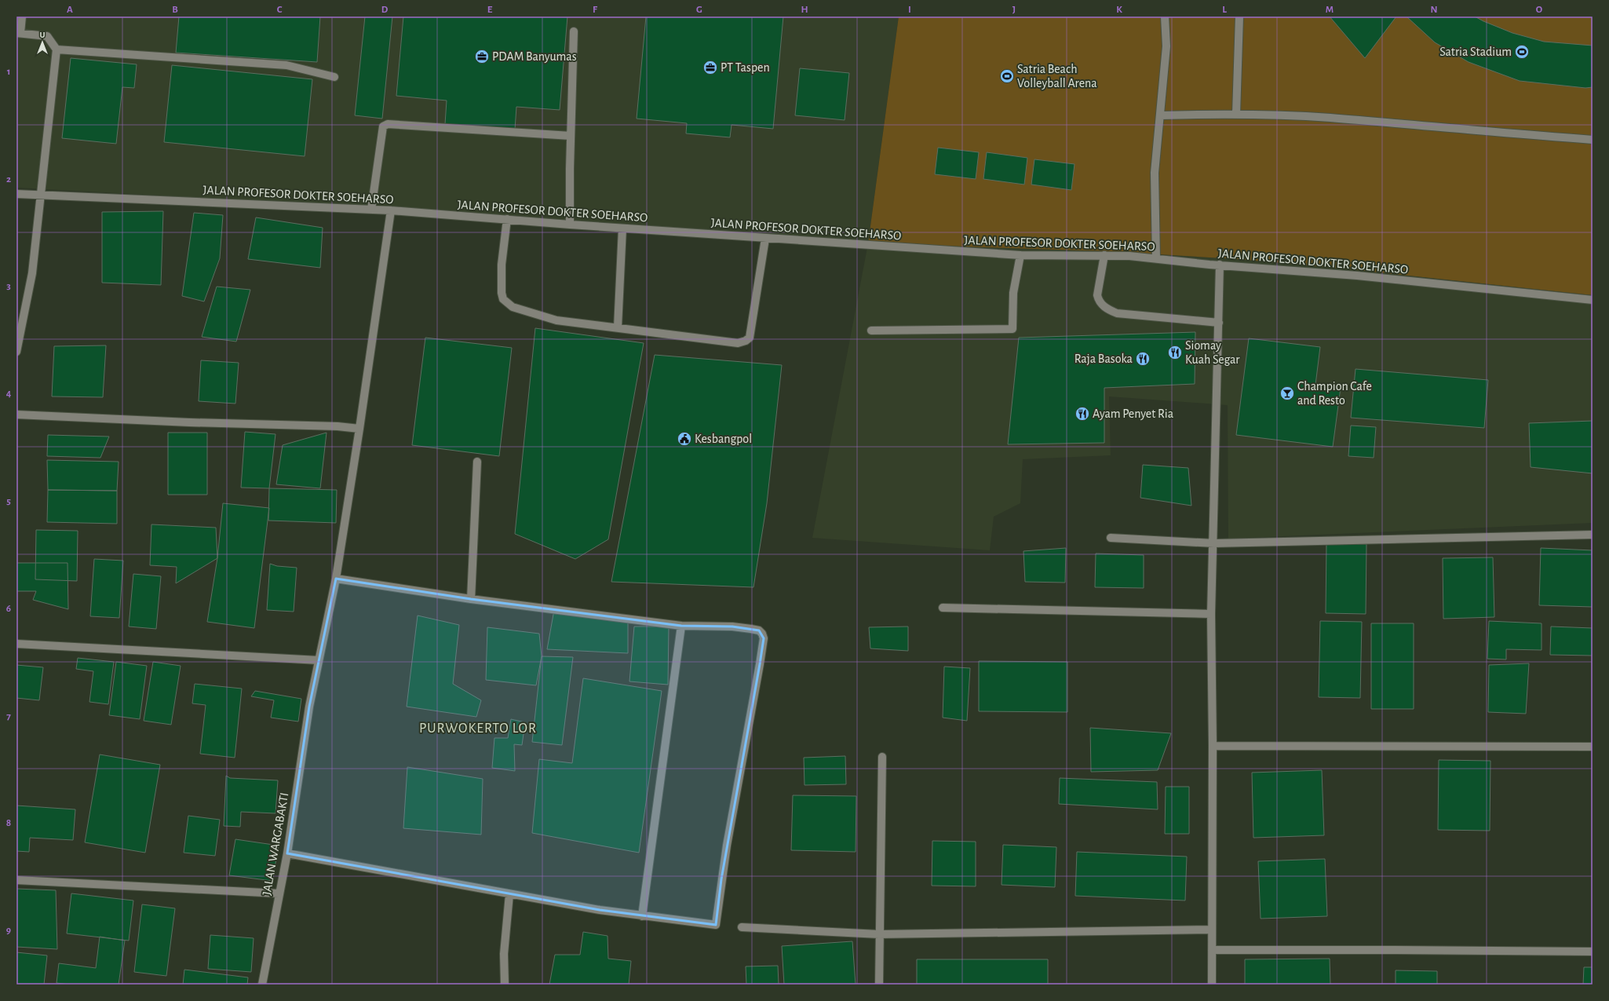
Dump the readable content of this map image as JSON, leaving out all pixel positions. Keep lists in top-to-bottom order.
{
  "streets": {
    "street": ["JALAN PROFESOR DOKTER SOEHARSO", "JALAN WARGABAKTI"]
  },
  "crossings": [
    ["JALAN PROFESOR DOKTER SOEHARSO", "JALAN WARGABAKTI"]
  ],
  "districts": ["PURWOKERTO LOR"],
  "places": {
    "sports": ["Satria Stadium", "Satria Beach Volleyball Arena"],
    "office": ["PDAM Banyumas", "PT Taspen"],
    "restaurant": ["Siomay Kuah Segar", "Raja Basoka", "Ayam Penyet Ria"],
    "bar": ["Champion Cafe and Resto"],
    "public building": ["Kesbangpol"]
  },
  "north": "top",
  "grid": {
    "columns": [
      "A",
      "B",
      "C",
      "D",
      "E",
      "F",
      "G",
      "H",
      "I",
      "J",
      "K",
      "L",
      "M",
      "N",
      "O"
    ],
    "rows": [
      "1",
      "2",
      "3",
      "4",
      "5",
      "6",
      "7",
      "8",
      "9"
    ]
  }
}
